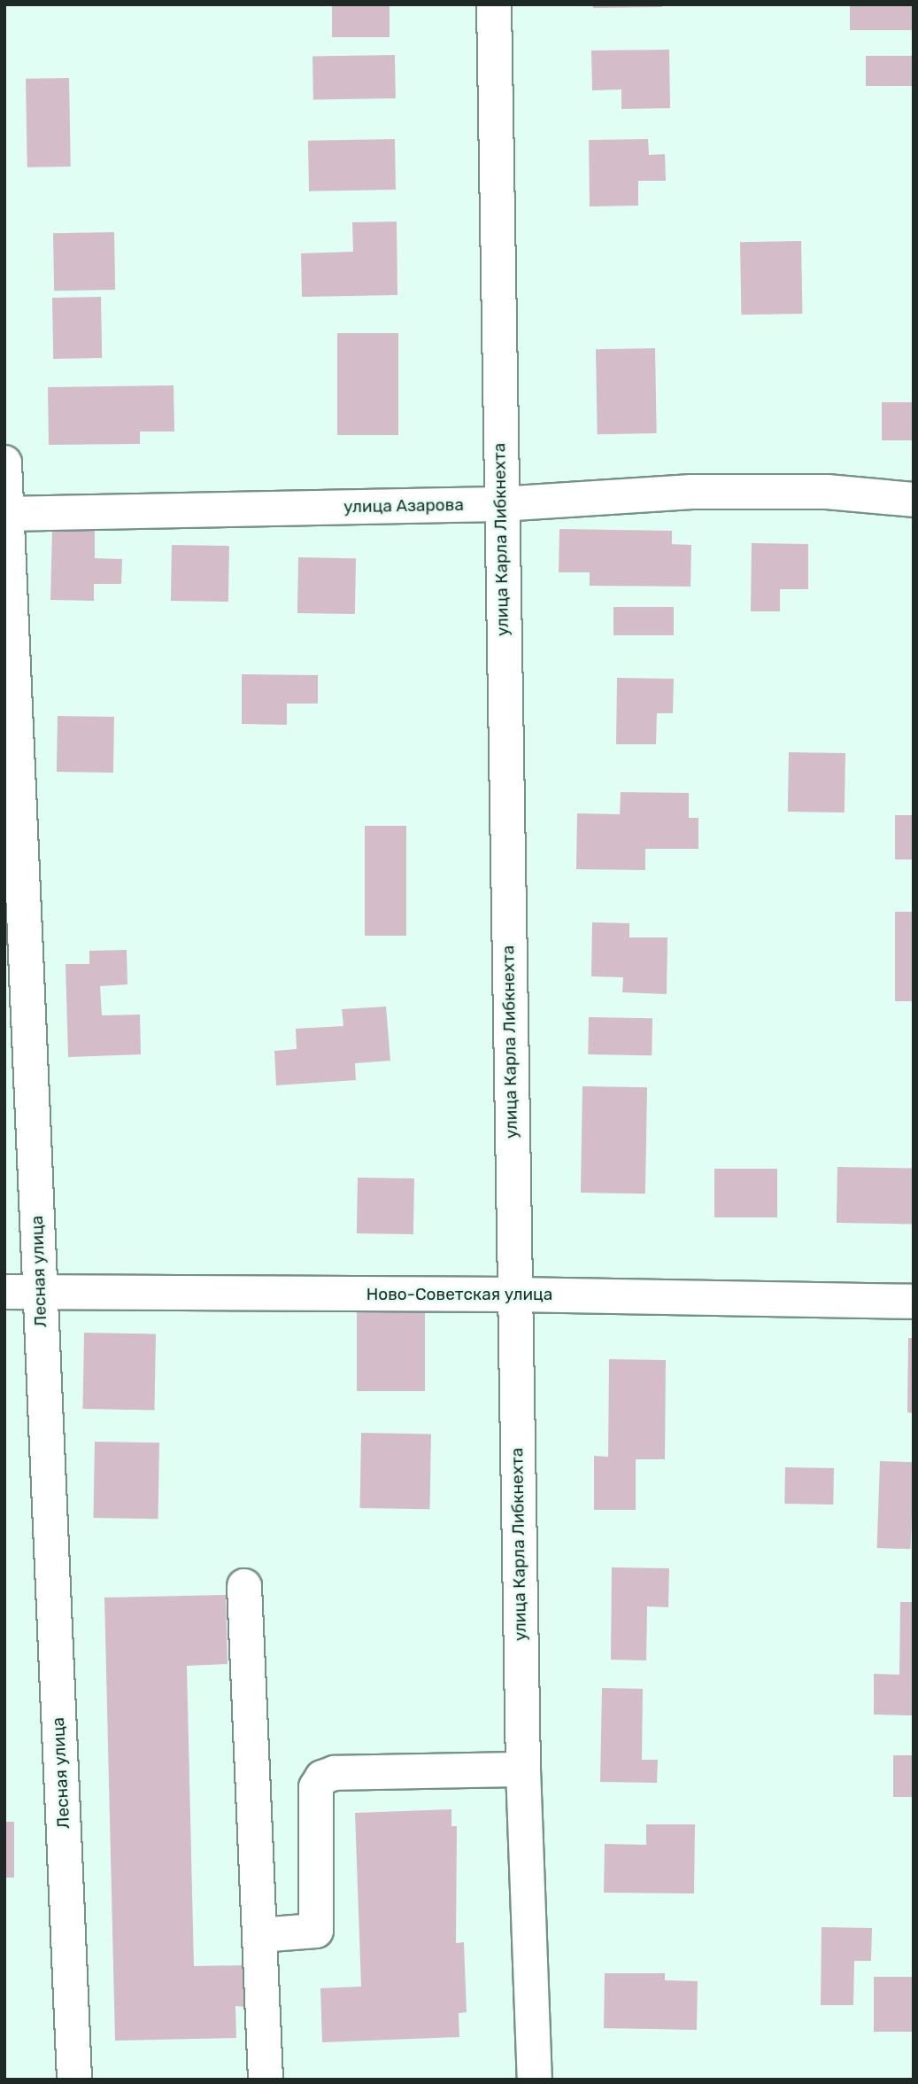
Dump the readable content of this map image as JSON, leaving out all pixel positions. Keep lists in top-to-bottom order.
{
  "streets": {
    "street": [
      "улица Азарова",
      "улица Карла Либкнехта",
      "Лесная улица",
      "Ново-Советская улица"
    ]
  },
  "crossings": [
    ["улица Азарова", "улица Карла Либкнехта"],
    ["улица Азарова", "Лесная улица"],
    ["улица Карла Либкнехта", "Ново-Советская улица"],
    ["Лесная улица", "Ново-Советская улица"]
  ]
}
